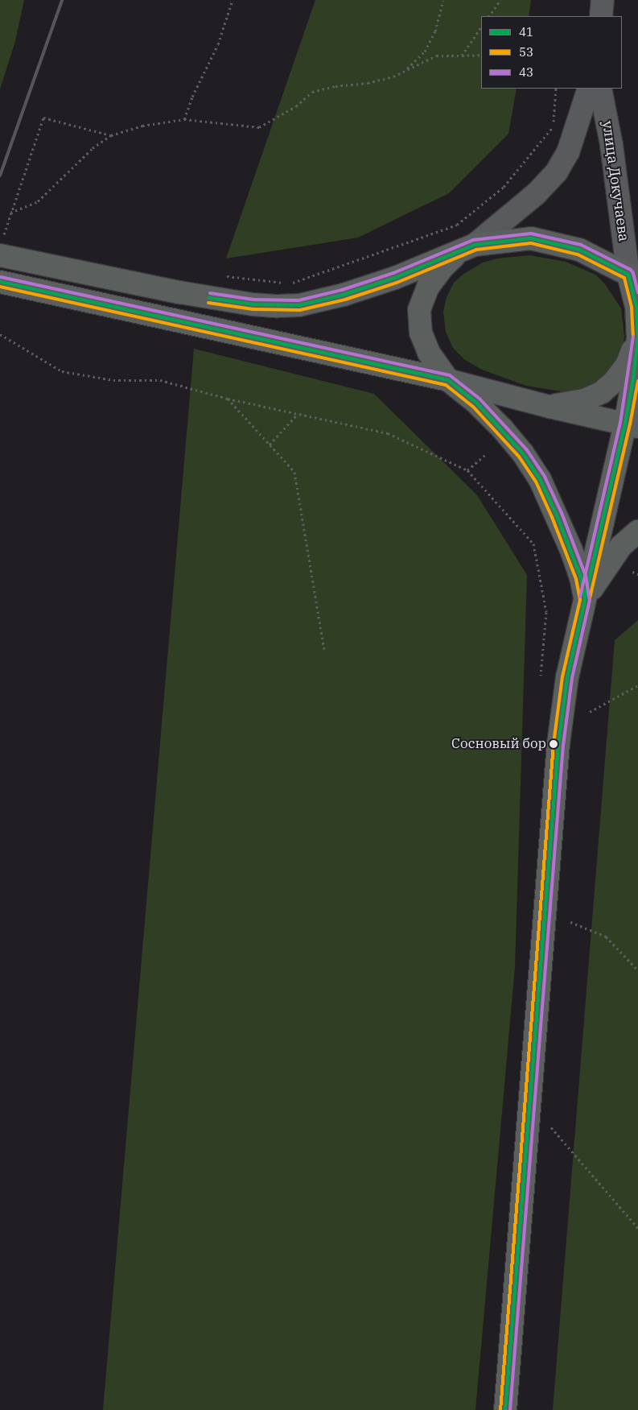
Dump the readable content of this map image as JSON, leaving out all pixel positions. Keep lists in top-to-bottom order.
{
  "streets": {
    "main road": ["улица Докучаева"]
  },
  "places": ["Сосновый бор"],
  "lines": ["transit line 43", "transit line 41", "transit line 53"],
  "legend": ["41", "53", "43"]
}
